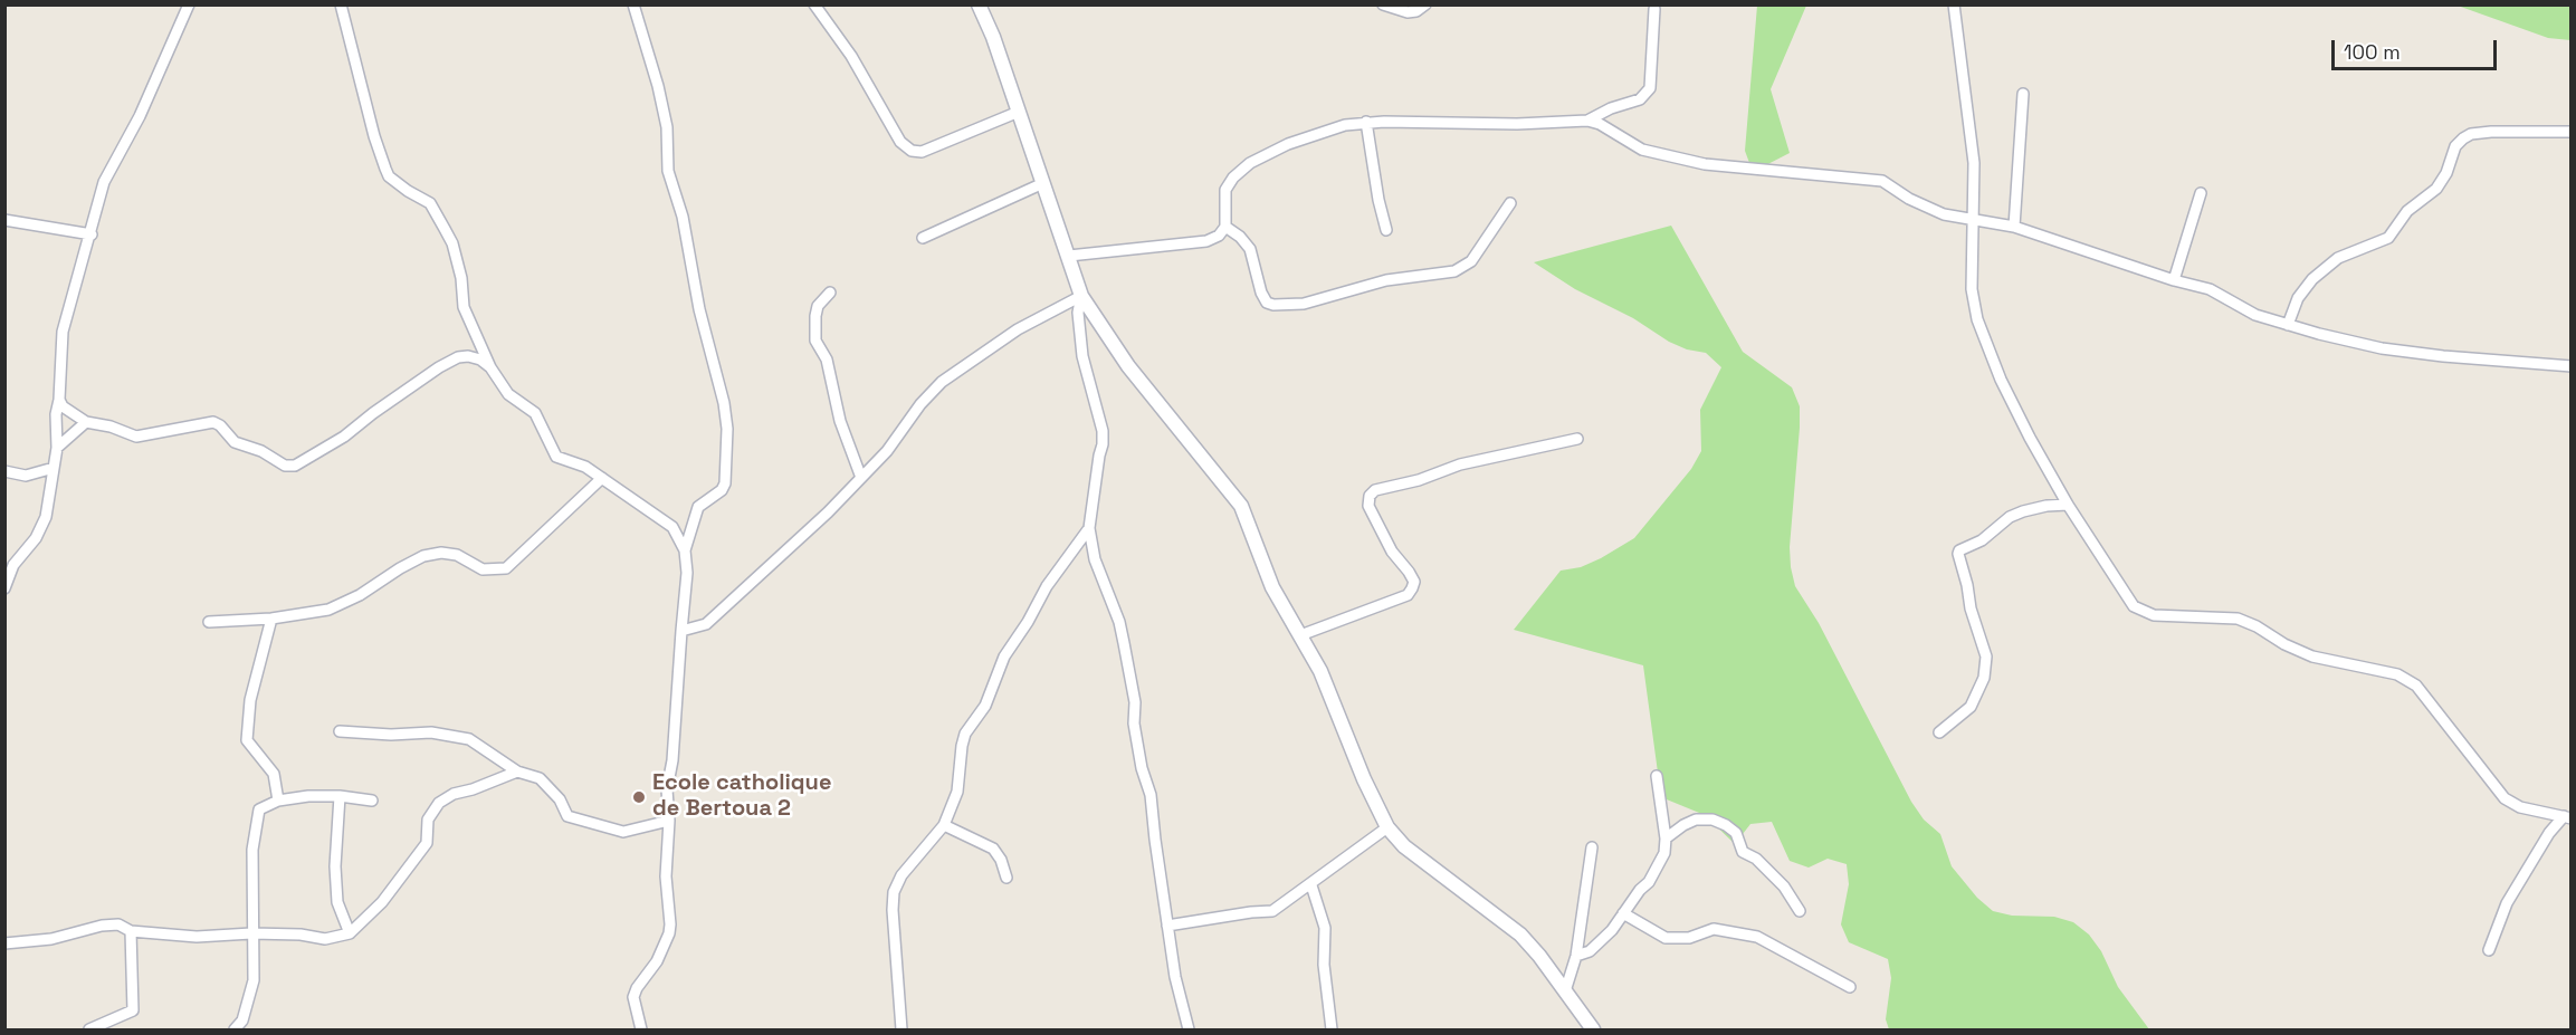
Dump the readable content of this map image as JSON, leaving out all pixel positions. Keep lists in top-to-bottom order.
{
  "places": ["Ecole catholique de Bertoua 2"],
  "scale_bar": "100 m"
}
